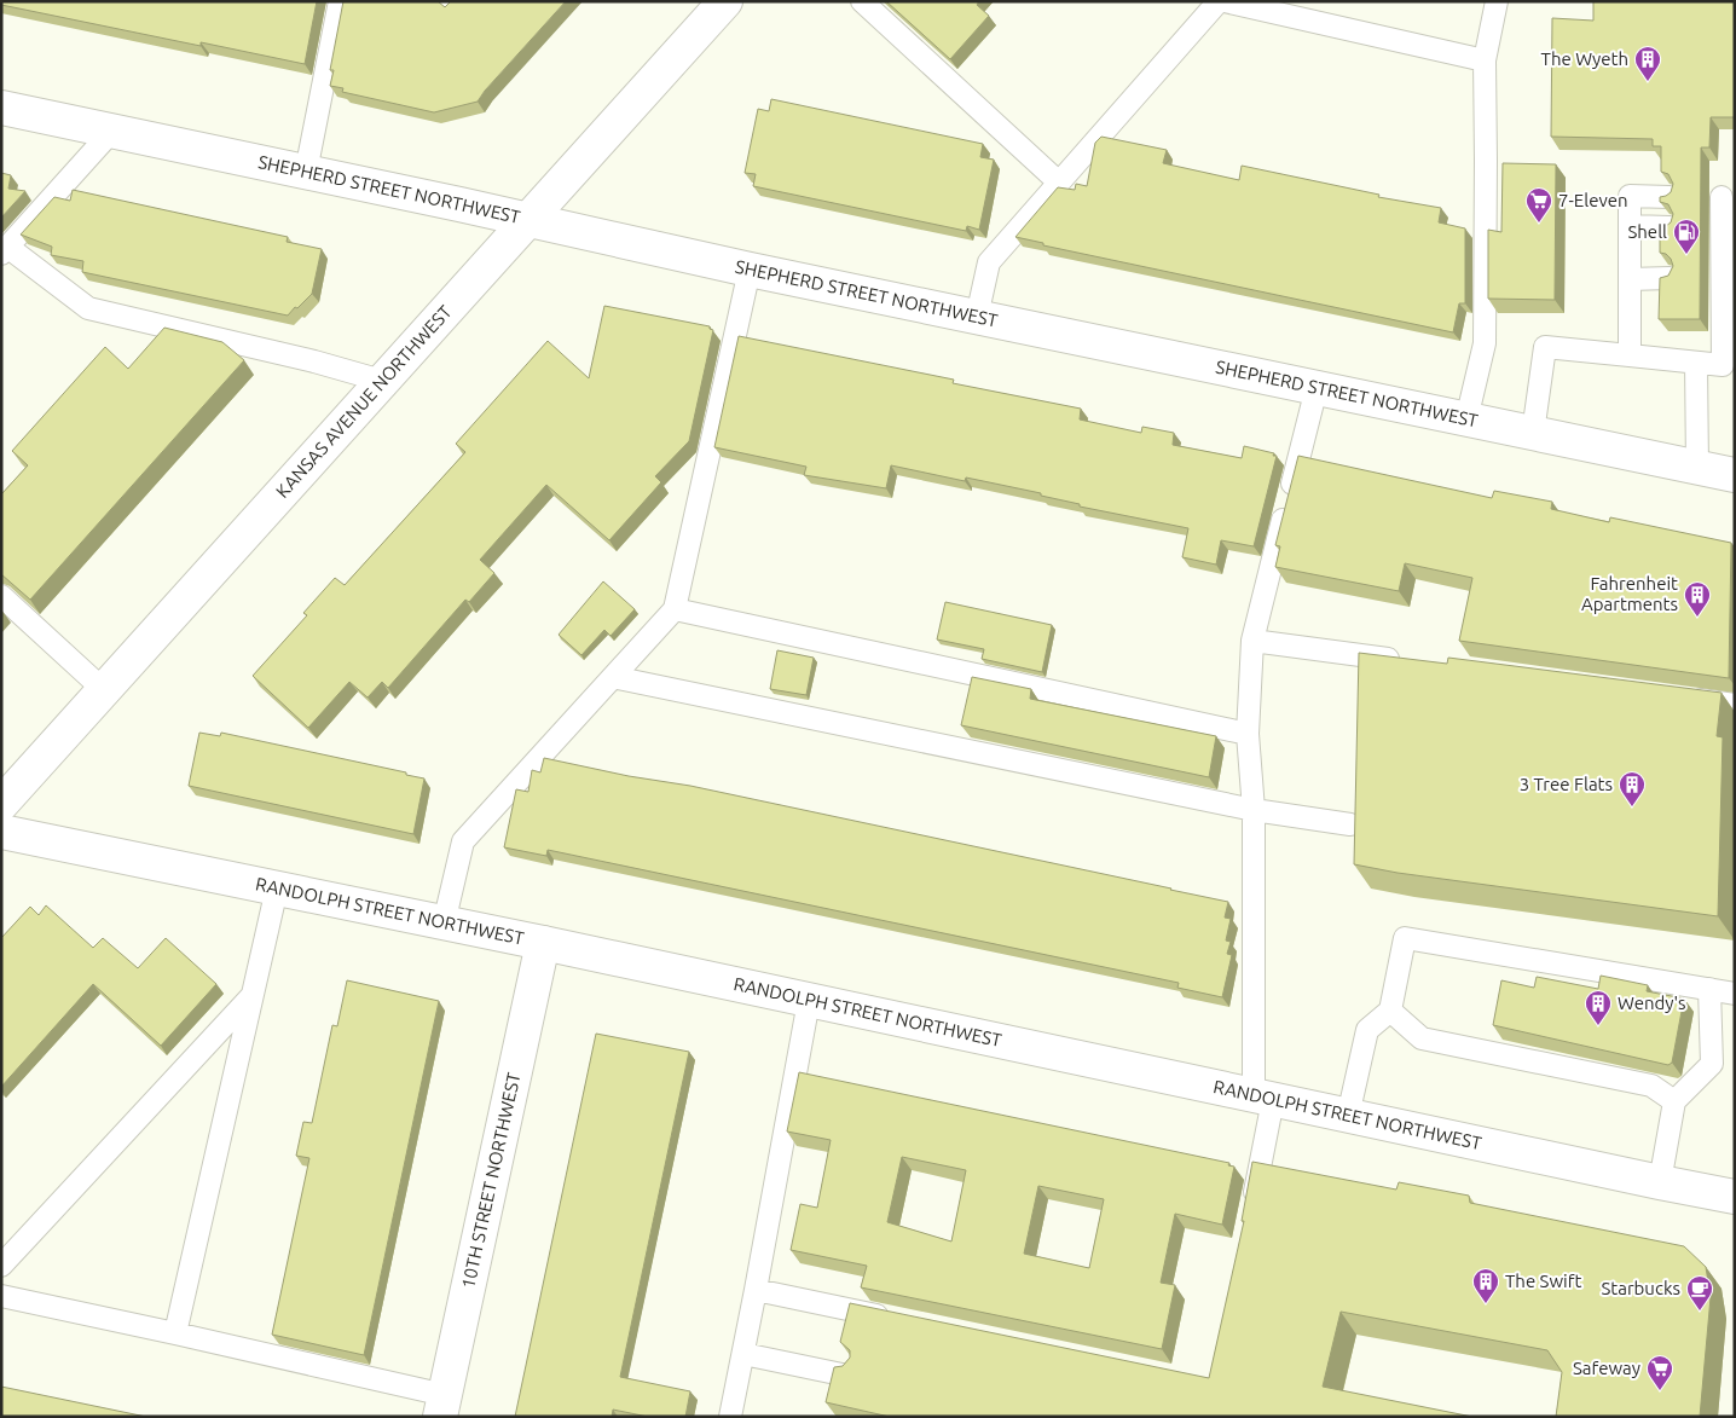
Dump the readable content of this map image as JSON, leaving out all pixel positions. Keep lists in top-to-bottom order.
{
  "streets": {
    "street": [
      "SHEPHERD STREET NORTHWEST",
      "KANSAS AVENUE NORTHWEST",
      "RANDOLPH STREET NORTHWEST",
      "10TH STREET NORTHWEST"
    ]
  },
  "crossings": [
    ["SHEPHERD STREET NORTHWEST", "KANSAS AVENUE NORTHWEST"],
    ["RANDOLPH STREET NORTHWEST", "10TH STREET NORTHWEST"]
  ],
  "places": {
    "building": [
      "The Wyeth",
      "Fahrenheit Apartments",
      "3 Tree Flats",
      "Wendy's",
      "The Swift"
    ],
    "supermarket": ["7-Eleven", "Safeway"],
    "fuel station": ["Shell"],
    "cafe": ["Starbucks"]
  }
}
